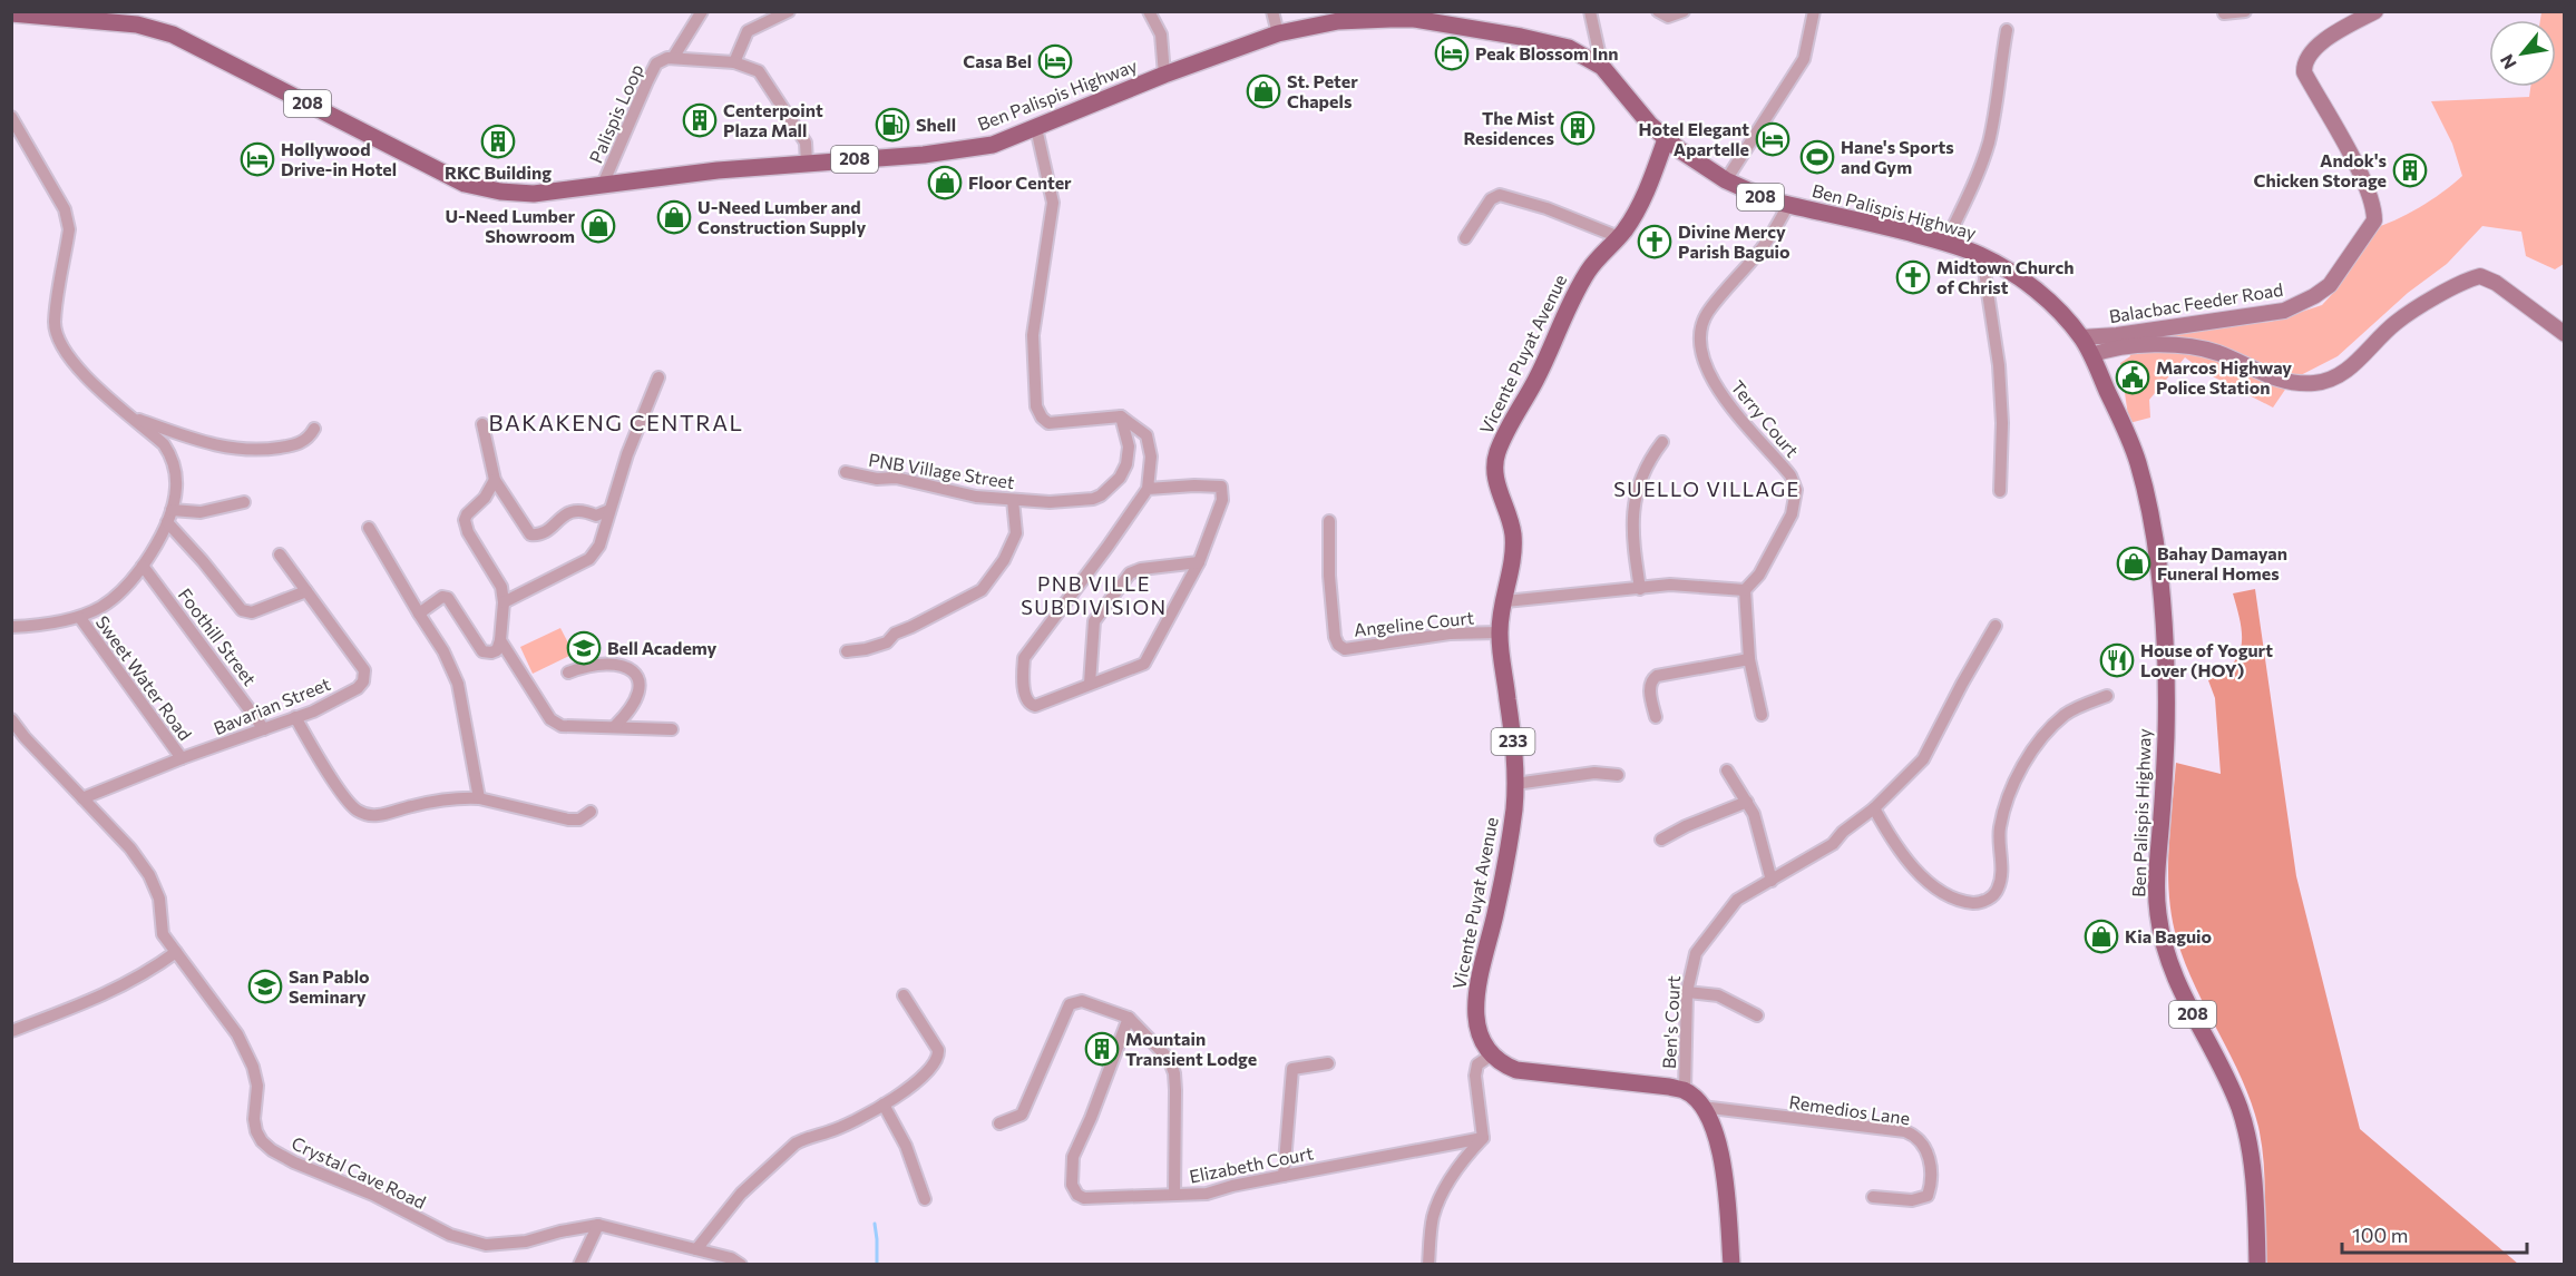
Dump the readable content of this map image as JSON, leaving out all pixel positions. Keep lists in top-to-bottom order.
{
  "streets": {
    "main road": [
      "Ben Palispis Highway",
      "208",
      "Balacbac Feeder Road",
      "Vicente Puyat Avenue",
      "233"
    ],
    "street": [
      "Palispis Loop",
      "Terry Court",
      "PNB Village Street",
      "Angeline Court",
      "Foothill Street",
      "Sweet Water Road",
      "Bavarian Street",
      "Ben's Court",
      "Remedios Lane",
      "Elizabeth Court",
      "Crystal Cave Road"
    ]
  },
  "crossings": [
    ["Ben Palispis Highway", "208"],
    ["Ben Palispis Highway", "Palispis Loop"],
    ["Ben Palispis Highway", "Balacbac Feeder Road"],
    ["Ben Palispis Highway", "Vicente Puyat Avenue"],
    ["Ben Palispis Highway", "Terry Court"],
    ["208", "Balacbac Feeder Road"],
    ["Vicente Puyat Avenue", "Angeline Court"],
    ["Foothill Street", "Bavarian Street"],
    ["Sweet Water Road", "Bavarian Street"],
    ["Bavarian Street", "Crystal Cave Road"]
  ],
  "districts": ["BAKAKENG CENTRAL", "SUELLO VILLAGE", "PNB VILLE SUBDIVISION"],
  "places": {
    "hotel": [
      "Peak Blossom Inn",
      "Casa Bel",
      "Hotel Elegant Apartelle",
      "Hollywood Drive-in Hotel"
    ],
    "shop": [
      "St. Peter Chapels",
      "Floor Center",
      "U-Need Lumber and Construction Supply",
      "U-Need Lumber Showroom",
      "Bahay Damayan Funeral Homes",
      "Kia Baguio"
    ],
    "building": [
      "Centerpoint Plaza Mall",
      "The Mist Residences",
      "RKC Building",
      "Andok's Chicken Storage",
      "Mountain Transient Lodge"
    ],
    "fuel station": ["Shell"],
    "sports": ["Hane's Sports and Gym"],
    "church": ["Divine Mercy Parish Baguio", "Midtown Church of Christ"],
    "public building": ["Marcos Highway Police Station"],
    "school or university": ["Bell Academy", "San Pablo Seminary"],
    "restaurant": ["House of Yogurt Lover (HOY)"]
  },
  "scale_bar": "100 m",
  "north": "bottom left"
}
